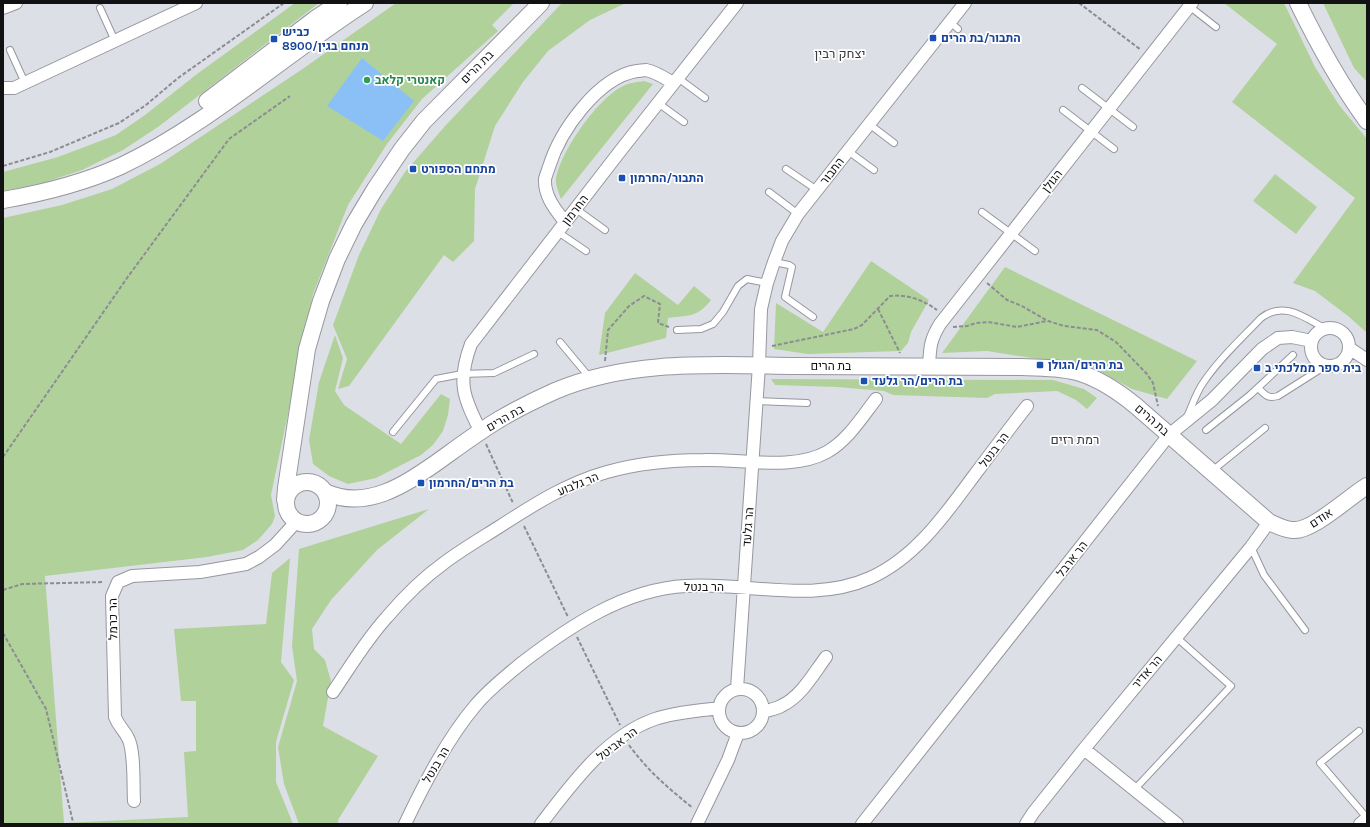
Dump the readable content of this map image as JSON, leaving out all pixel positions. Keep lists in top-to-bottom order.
{
  "streets": {
    "street": [
      "בת הרים",
      "התבור",
      "הגולן",
      "החרמון",
      "הר בנטל",
      "הר גלבוע",
      "אודם",
      "הר גלעד",
      "הר ארבל",
      "הר כרמל",
      "הר אדיר",
      "הר אביטל"
    ]
  },
  "crossings": [
    ["בת הרים", "התבור"],
    ["בת הרים", "הגולן"],
    ["בת הרים", "החרמון"],
    ["בת הרים", "אודם"],
    ["בת הרים", "הר גלעד"],
    ["בת הרים", "הר ארבל"],
    ["בת הרים", "הר כרמל"],
    ["בת הרים", "הר אדיר"],
    ["התבור", "הר גלעד"],
    ["הר בנטל", "הר גלעד"],
    ["הר גלבוע", "הר גלעד"],
    ["אודם", "הר אדיר"],
    ["הר גלעד", "הר אביטל"]
  ],
  "districts": ["יצחק רבין", "רמת רזים"],
  "places": {
    "transit": [
      "התבור/בת הרים",
      "כביש 8900/מנחם בגין",
      "מתחם הספורט",
      "התבור/החרמון",
      "בת הרים/הגולן",
      "בית ספר ממלכתי ב",
      "בת הרים/הר גלעד",
      "בת הרים/החרמון"
    ],
    "other": ["קאנטרי קלאב"]
  }
}
